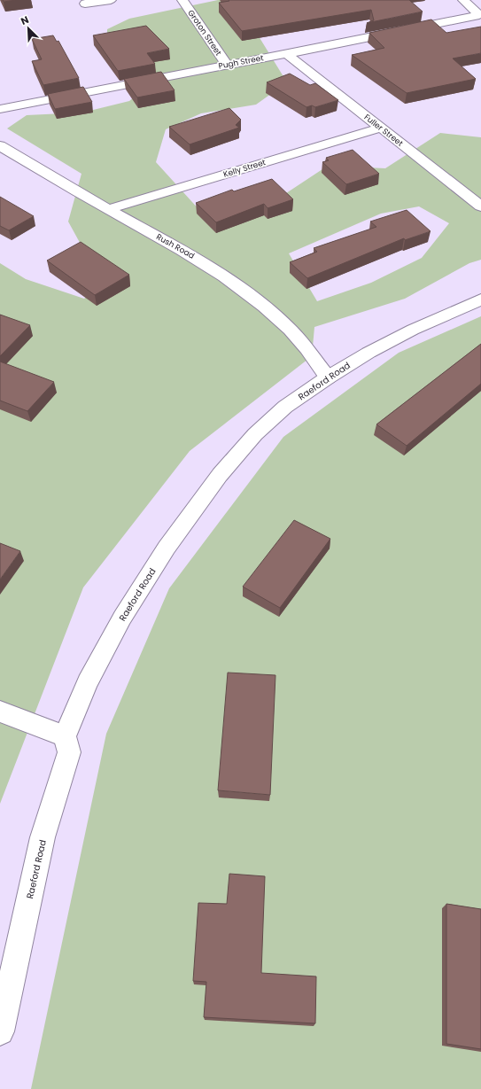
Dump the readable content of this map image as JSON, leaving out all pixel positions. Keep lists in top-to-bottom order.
{
  "streets": {
    "street": [
      "Groton Street",
      "Pugh Street",
      "Fuller Street",
      "Kelly Street",
      "Rush Road",
      "Raeford Road"
    ]
  },
  "crossings": [
    ["Groton Street", "Pugh Street"],
    ["Pugh Street", "Fuller Street"],
    ["Fuller Street", "Kelly Street"],
    ["Kelly Street", "Rush Road"],
    ["Rush Road", "Raeford Road"]
  ],
  "north": "top left"
}
